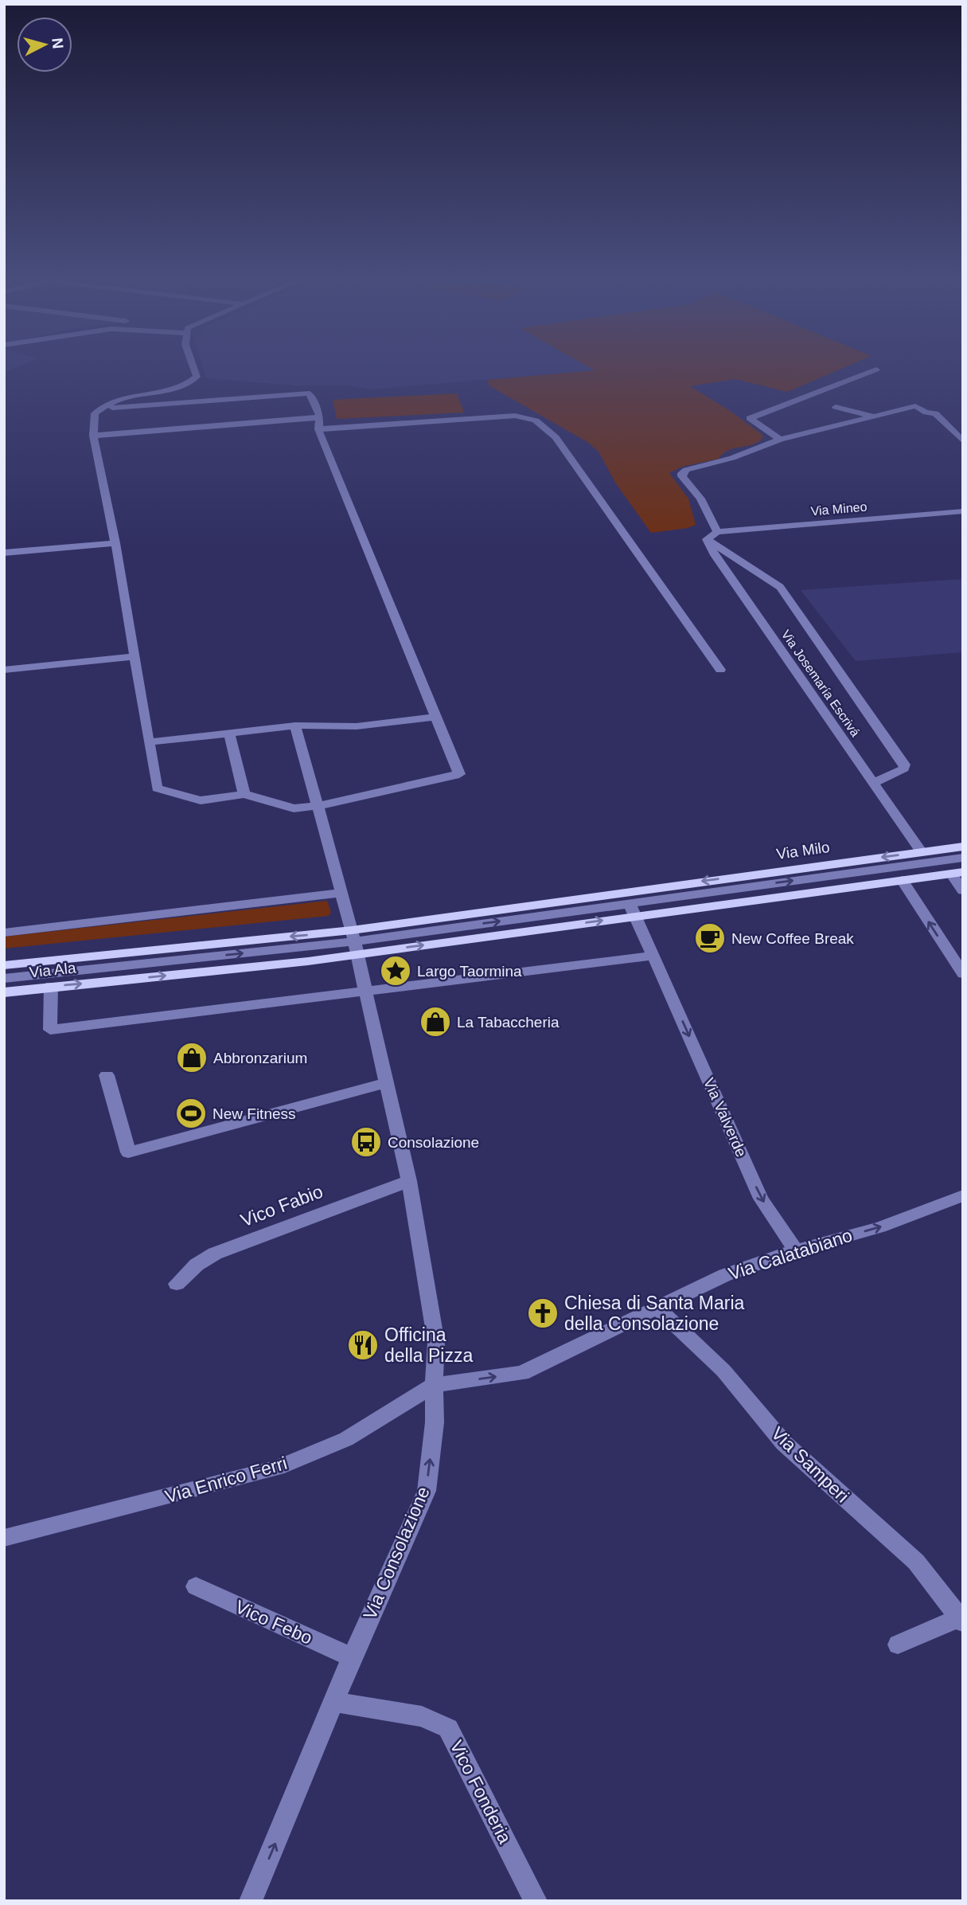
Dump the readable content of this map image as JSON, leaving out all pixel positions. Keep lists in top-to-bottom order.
{
  "streets": {
    "main road": ["Via Milo", "Via Ala"],
    "street": [
      "Via Mineo",
      "Via Josemaría Escrivá",
      "Via Valverde",
      "Vico Fabio",
      "Via Calatabiano",
      "Via Samperi",
      "Via Enrico Ferri",
      "Via Consolazione",
      "Vico Febo",
      "Vico Fonderia"
    ]
  },
  "crossings": [
    ["Via Mineo", "Via Josemaría Escrivá"],
    ["Via Josemaría Escrivá", "Via Milo"],
    ["Via Milo", "Via Valverde"],
    ["Via Ala", "Via Consolazione"],
    ["Via Valverde", "Via Calatabiano"],
    ["Vico Fabio", "Via Consolazione"],
    ["Via Calatabiano", "Via Samperi"],
    ["Via Calatabiano", "Via Enrico Ferri"],
    ["Via Calatabiano", "Via Consolazione"],
    ["Via Enrico Ferri", "Via Consolazione"],
    ["Via Consolazione", "Vico Febo"],
    ["Via Consolazione", "Vico Fonderia"]
  ],
  "one_way": ["Via Valverde", "Via Calatabiano", "Via Consolazione"],
  "places": {
    "cafe": ["New Coffee Break"],
    "place": ["Largo Taormina"],
    "shop": ["La Tabaccheria", "Abbronzarium"],
    "sports": ["New Fitness"],
    "bus stop": ["Consolazione"],
    "church": ["Chiesa di Santa Maria della Consolazione"],
    "restaurant": ["Officina della Pizza"]
  },
  "north": "right"
}
